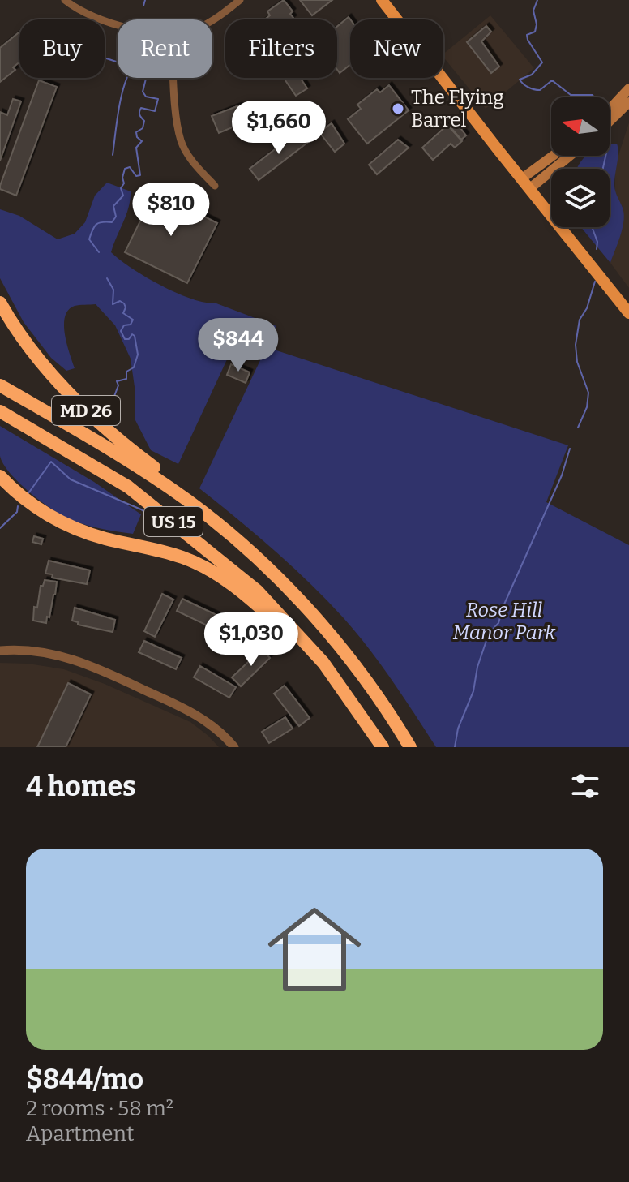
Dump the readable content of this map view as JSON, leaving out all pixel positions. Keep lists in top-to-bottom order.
{
  "streets": {
    "highway": ["MD 26", "US 15"]
  },
  "crossings": [
    ["MD 26", "US 15"]
  ],
  "parks": ["Rose Hill Manor Park"],
  "places": ["The Flying Barrel"],
  "north": "left",
  "page": {
    "chip": [
      "Buy",
      "Rent",
      "Filters",
      "New"
    ],
    "price": [
      "$1,660",
      "$810",
      "$844",
      "$1,030"
    ],
    "heading": "4 homes",
    "list": [
      {
        "name": "$844/mo",
        "note": "2 rooms · 58 m² · Apartment"
      }
    ]
  }
}
